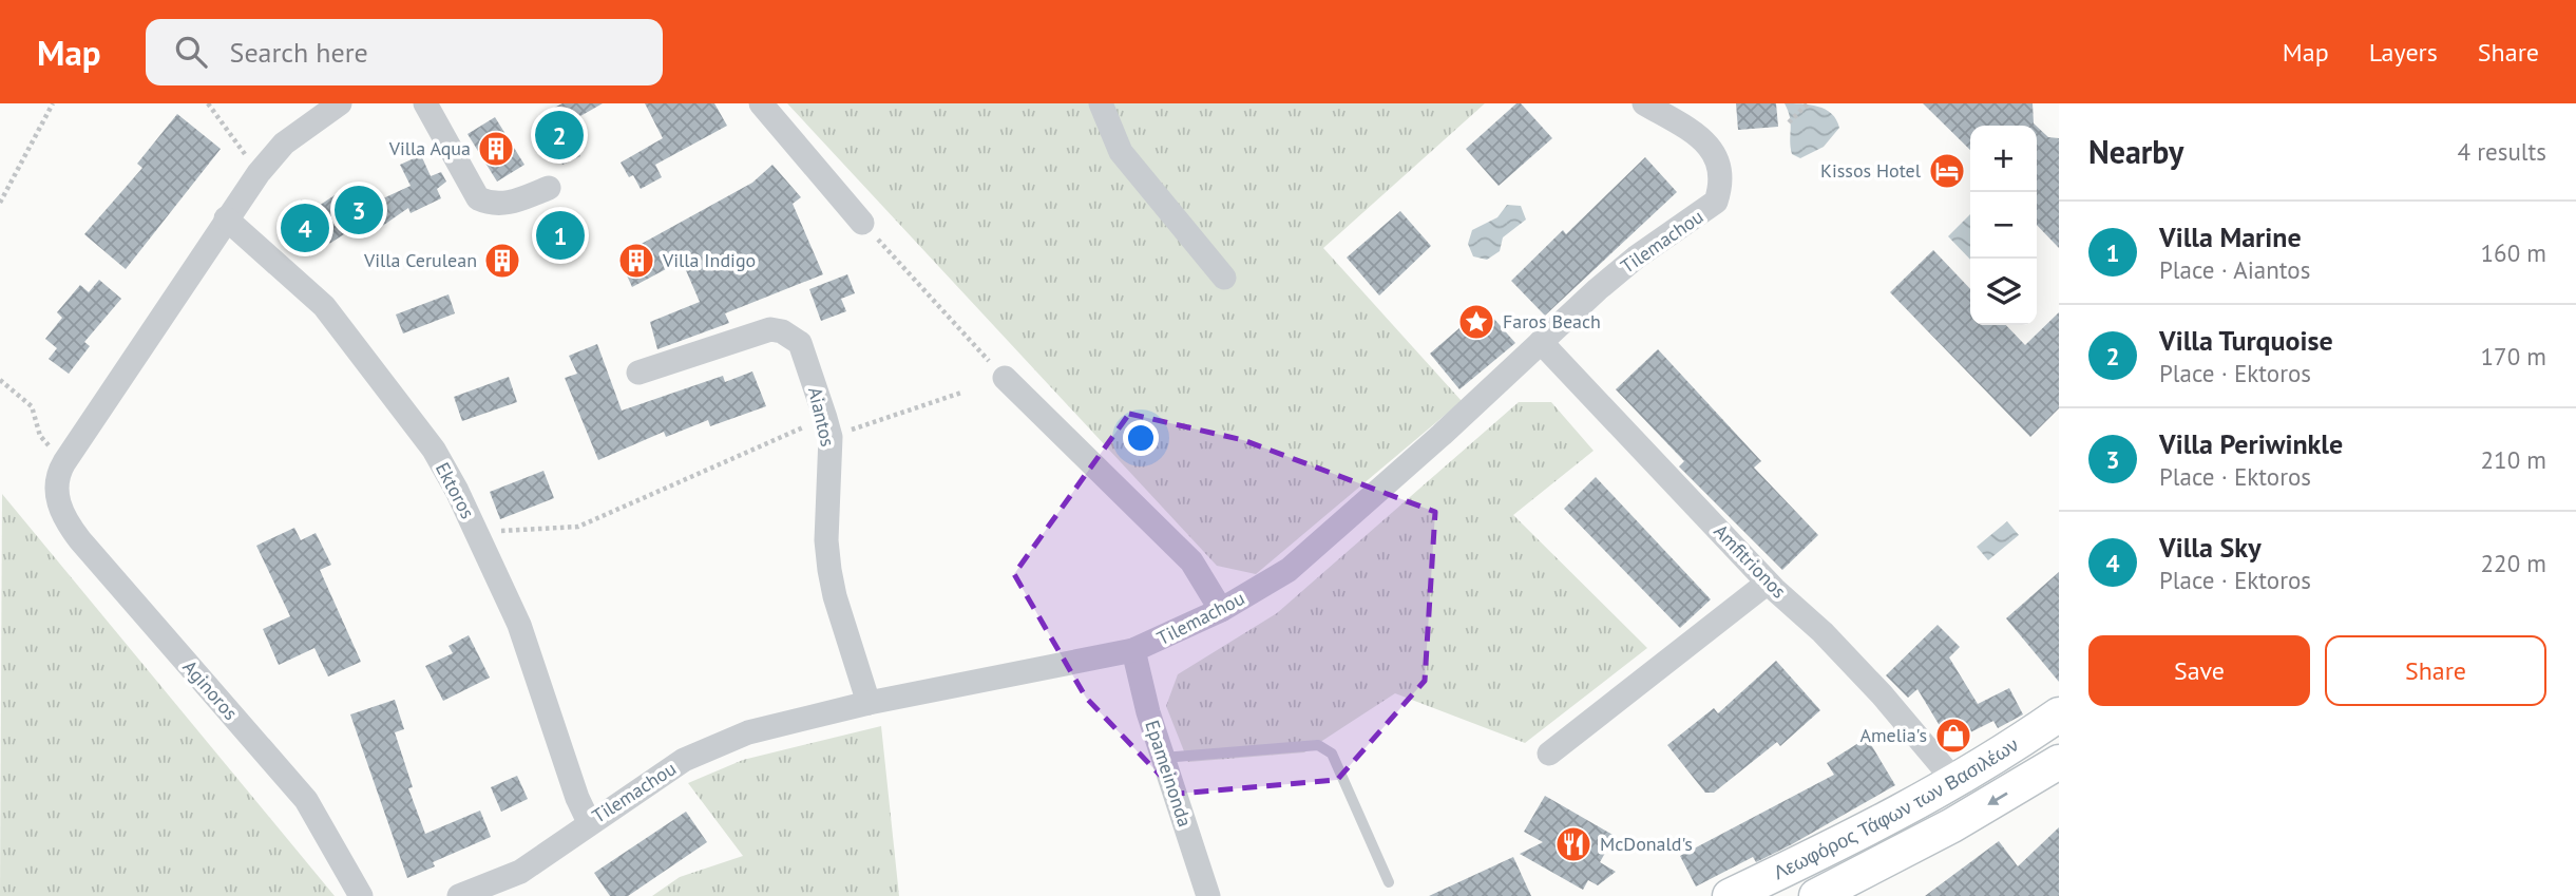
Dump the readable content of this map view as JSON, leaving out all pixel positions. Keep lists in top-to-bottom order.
{
  "streets": {
    "main road": ["Λεωφόρος Τάφων των Βασιλέων"],
    "street": [
      "Tilemachou",
      "Aiantos",
      "Ektoros",
      "Amfitrionos",
      "Aginoros",
      "Epameinonda"
    ]
  },
  "crossings": [
    ["Tilemachou", "Aiantos"],
    ["Tilemachou", "Ektoros"],
    ["Tilemachou", "Amfitrionos"],
    ["Tilemachou", "Epameinonda"],
    ["Amfitrionos", "Λεωφόρος Τάφων των Βασιλέων"]
  ],
  "places": {
    "building": ["Villa Aqua", "Villa Cerulean", "Villa Indigo"],
    "hotel": ["Kissos Hotel"],
    "place": ["Faros Beach"],
    "shop": ["Amelia's"],
    "restaurant": ["McDonald's"]
  },
  "page": {
    "header": "Map",
    "search": "Search here",
    "nav": ["Map", "Layers", "Share"],
    "heading": ["Nearby", "4 results"],
    "pins": [
      "2",
      "3",
      "4",
      "1"
    ],
    "map_buttons": ["+", "−"],
    "list": [
      {
        "mark": "1",
        "name": "Villa Marine",
        "note": "Place · Aiantos",
        "value": "160 m"
      },
      {
        "mark": "2",
        "name": "Villa Turquoise",
        "note": "Place · Ektoros",
        "value": "170 m"
      },
      {
        "mark": "3",
        "name": "Villa Periwinkle",
        "note": "Place · Ektoros",
        "value": "210 m"
      },
      {
        "mark": "4",
        "name": "Villa Sky",
        "note": "Place · Ektoros",
        "value": "220 m"
      }
    ],
    "buttons": ["Save", "Share"]
  }
}
